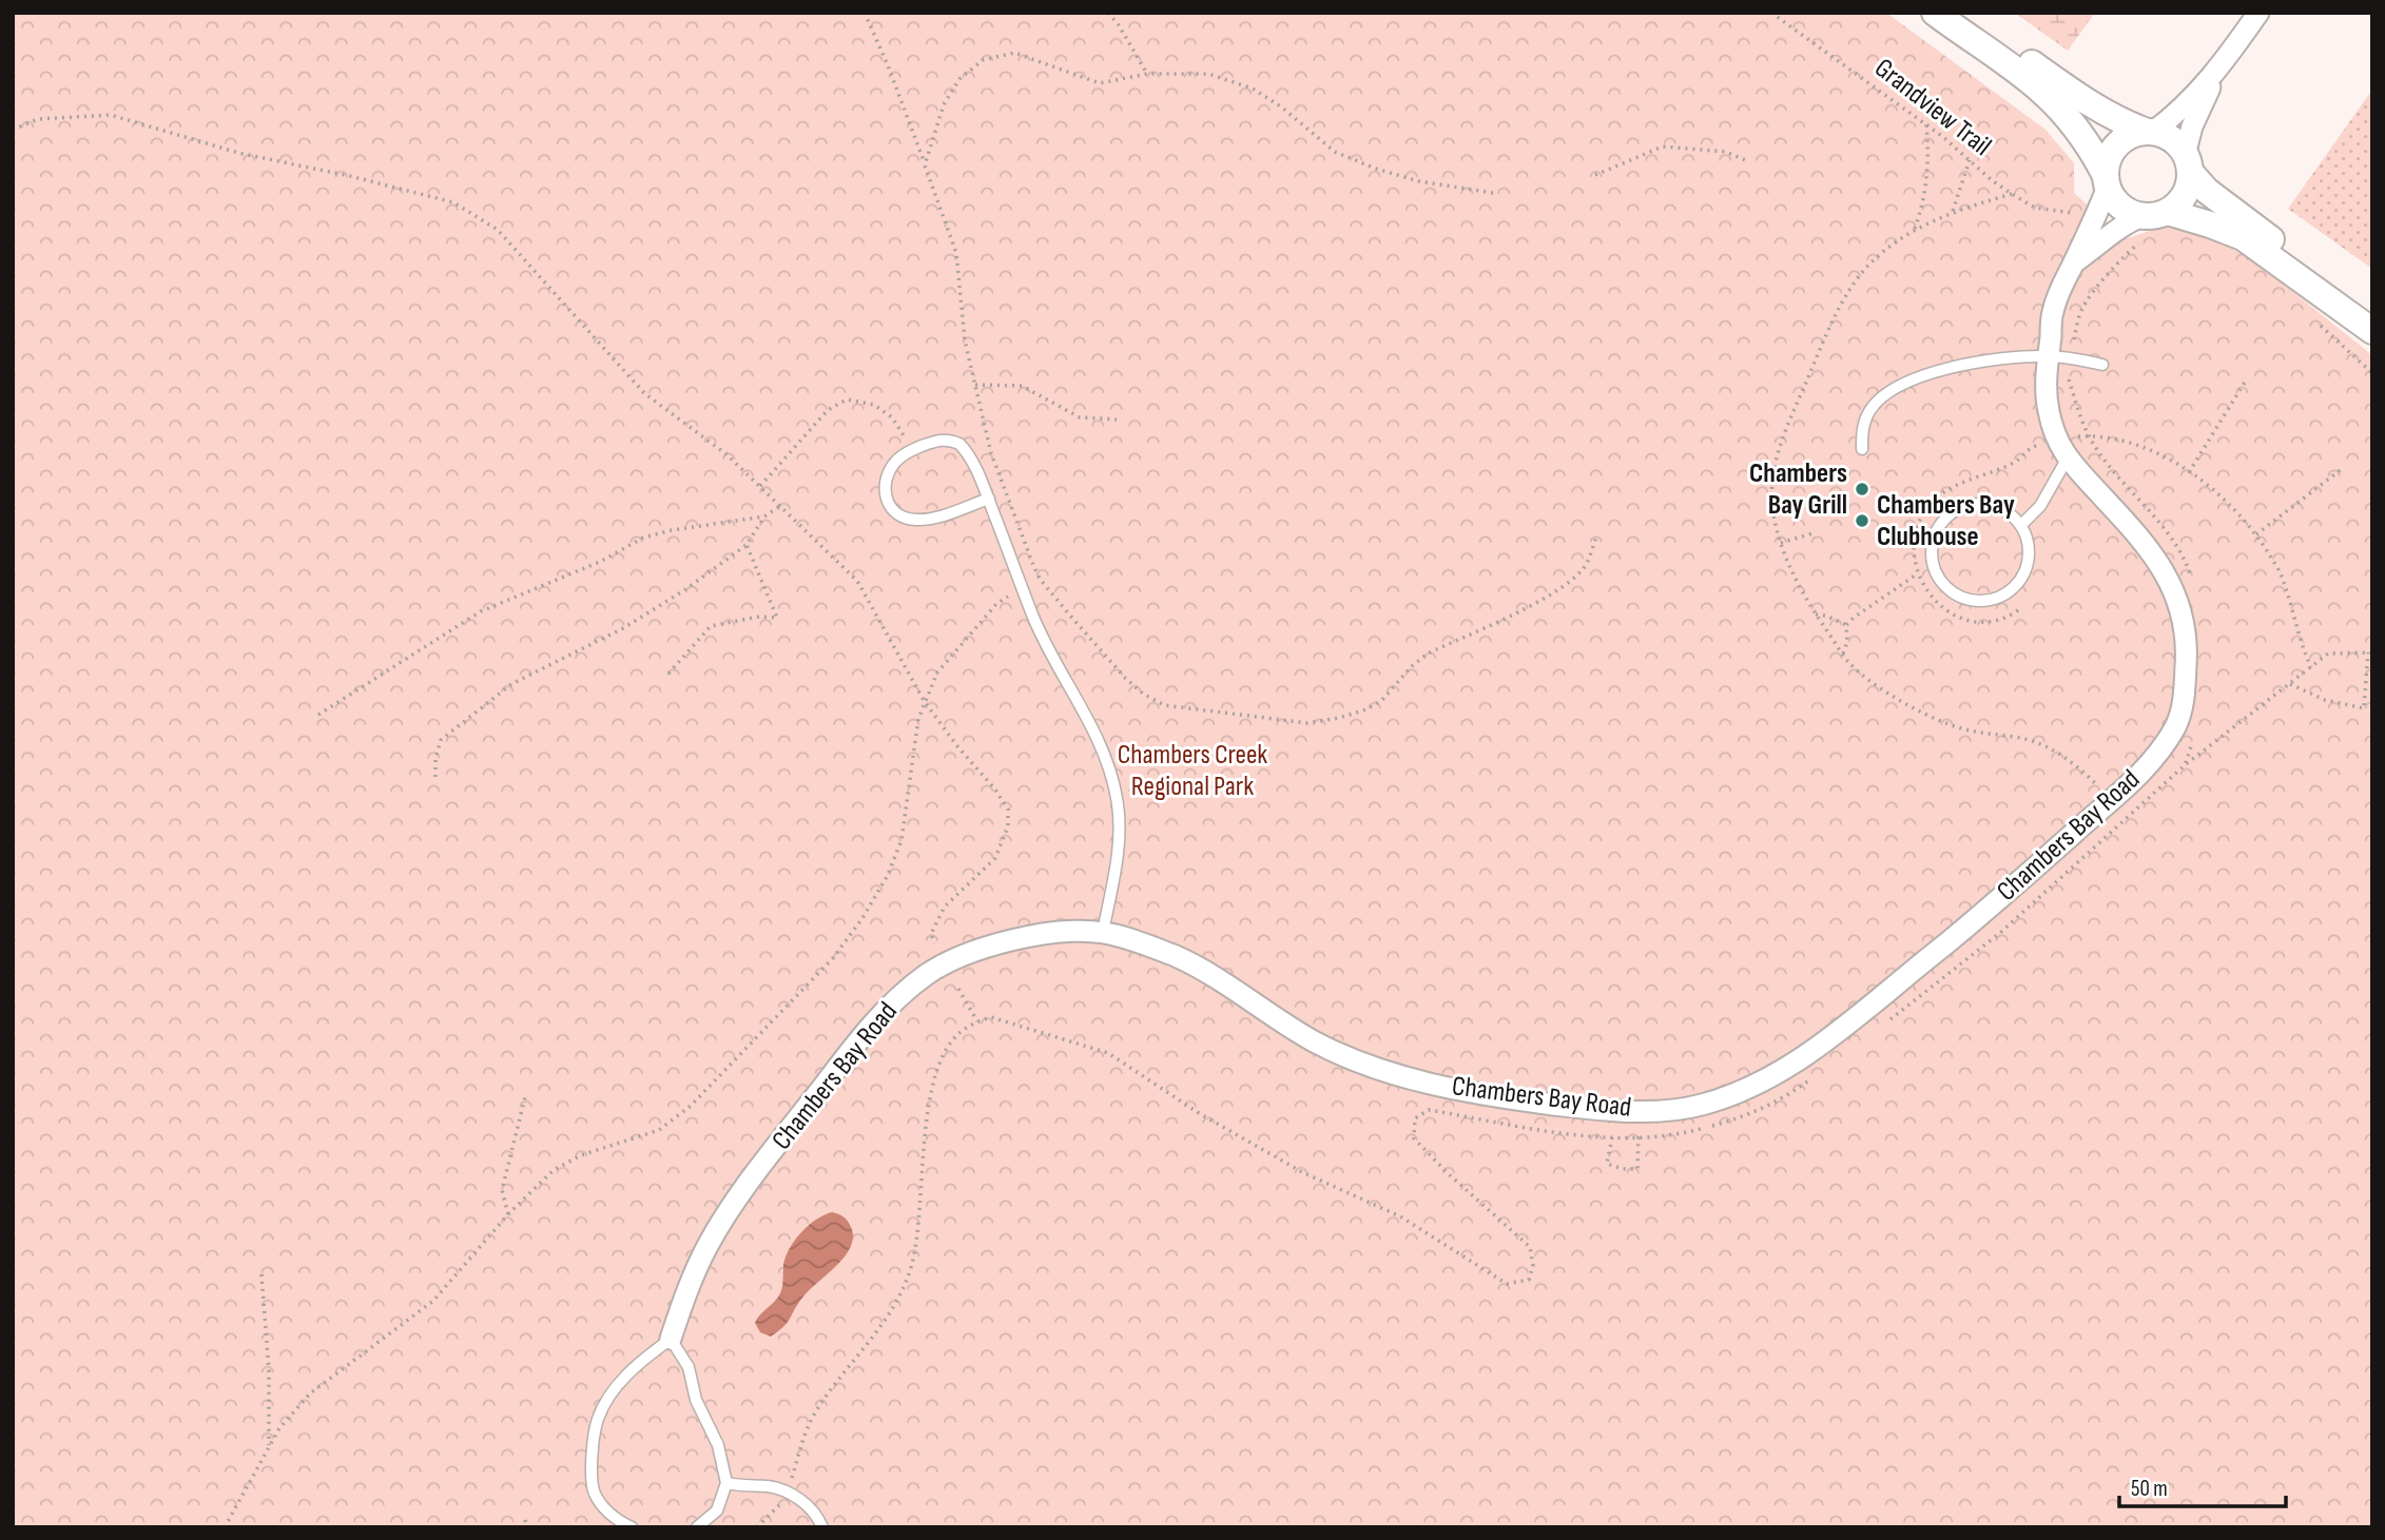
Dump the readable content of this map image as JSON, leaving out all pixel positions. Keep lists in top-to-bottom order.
{
  "streets": {
    "street": ["Chambers Bay Road"],
    "path": ["Grandview Trail"]
  },
  "parks": ["Chambers Creek Regional Park"],
  "places": ["Chambers Bay Grill", "Chambers Bay Clubhouse"],
  "scale_bar": "50 m"
}
